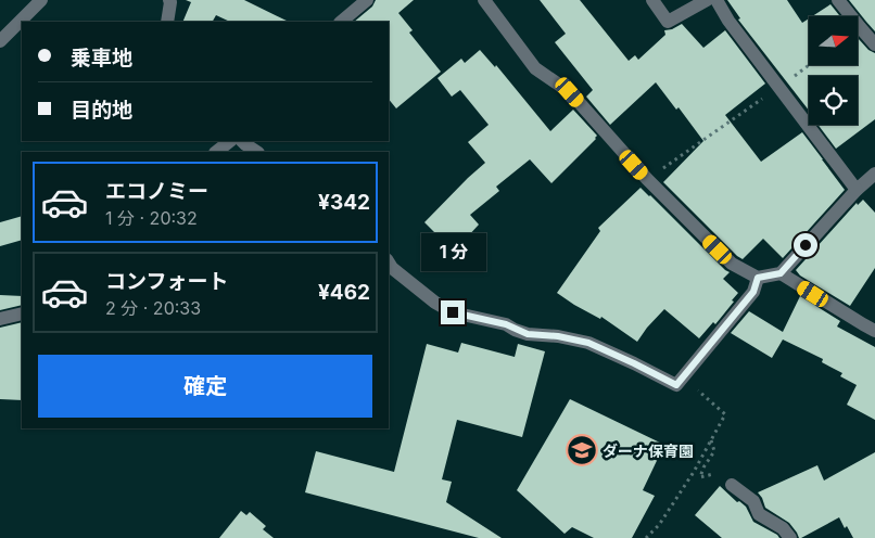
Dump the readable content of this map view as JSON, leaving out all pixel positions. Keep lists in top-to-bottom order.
{
  "places": {
    "school or university": ["ダーナ保育園"]
  },
  "north": "right",
  "page": {
    "banner": ["乗車地", "目的地"],
    "list": [
      {
        "name": "エコノミー",
        "note": "1 分 · 20:32",
        "value": "¥342"
      },
      {
        "name": "コンフォート",
        "note": "2 分 · 20:33",
        "value": "¥462"
      }
    ],
    "bubble": "1 分",
    "buttons": "確定"
  }
}
